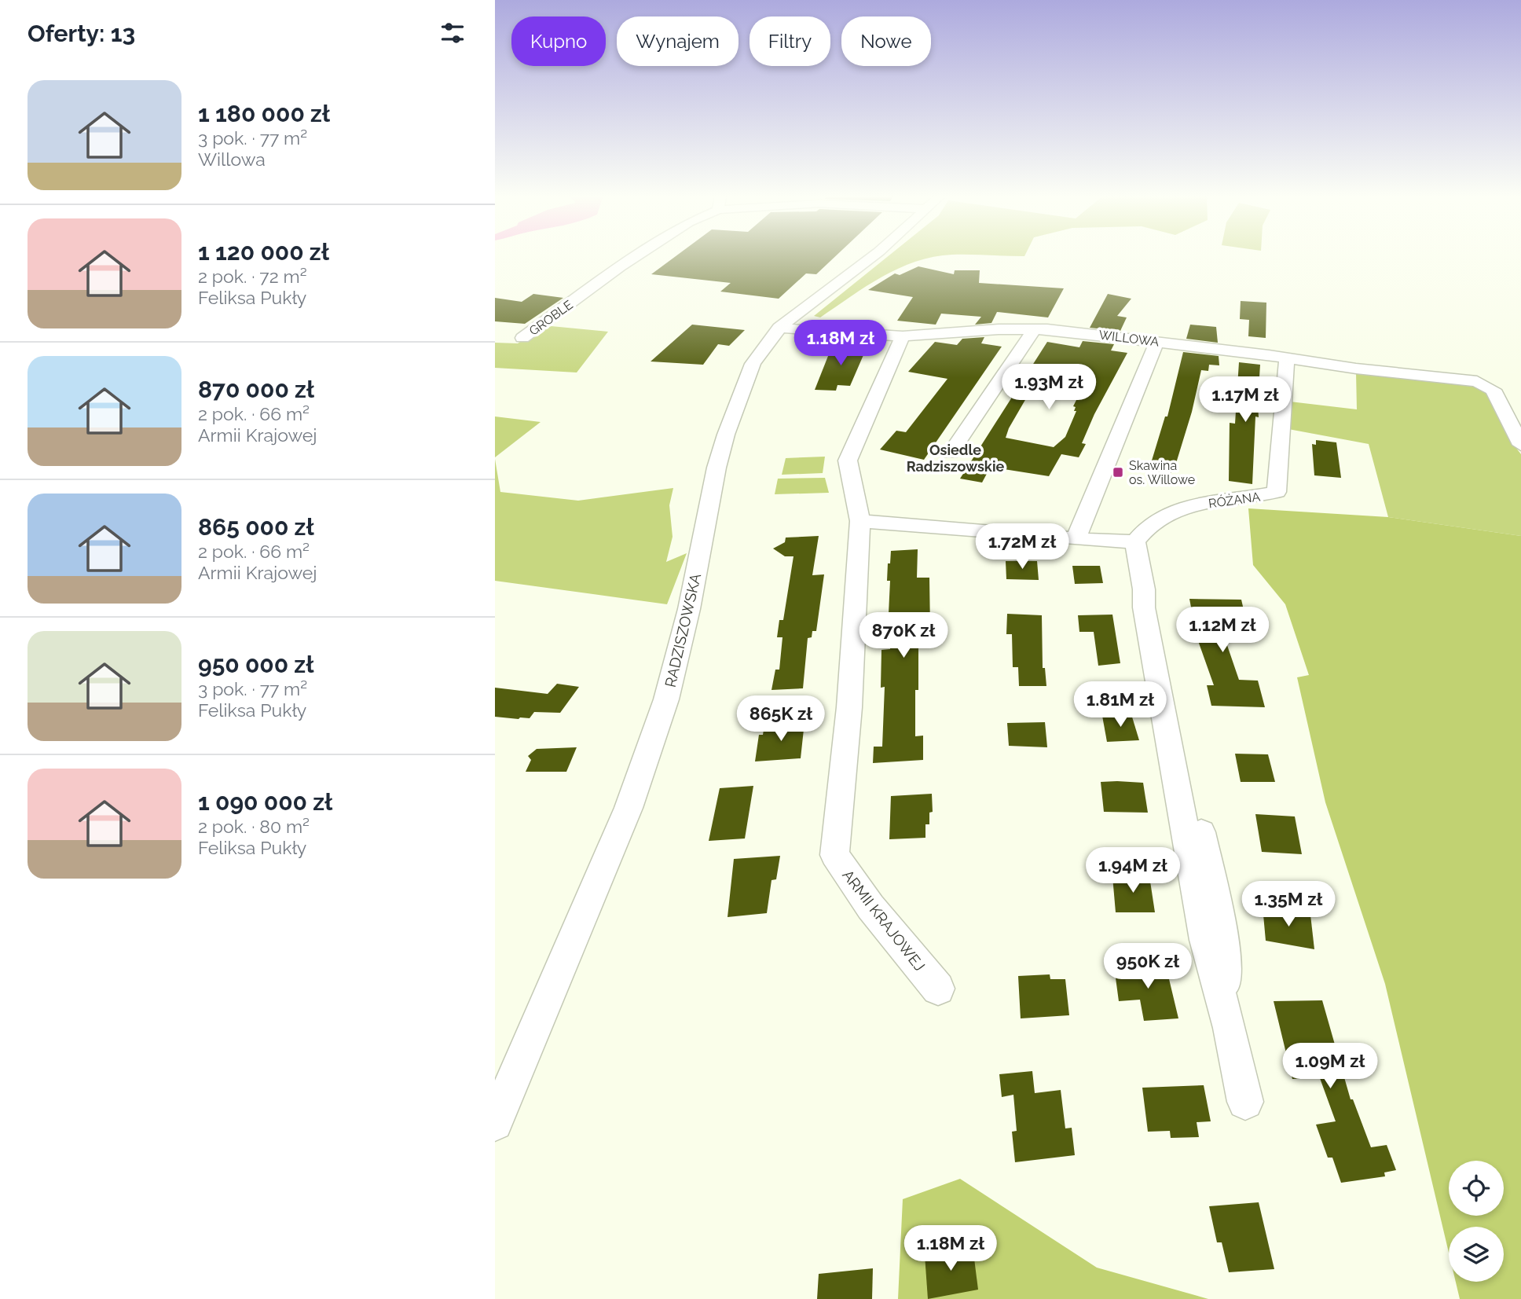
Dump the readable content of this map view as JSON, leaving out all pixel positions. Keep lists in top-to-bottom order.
{
  "streets": {
    "street": [
      "GROBLE",
      "WILLOWA",
      "RÓŻANA",
      "RADZISZOWSKA",
      "ARMII KRAJOWEJ"
    ]
  },
  "crossings": [
    ["WILLOWA", "RÓŻANA"],
    ["WILLOWA", "RADZISZOWSKA"],
    ["WILLOWA", "ARMII KRAJOWEJ"]
  ],
  "districts": ["Osiedle Radziszowskie"],
  "places": {
    "transit": ["Skawina os. Willowe"]
  },
  "page": {
    "heading": "Oferty: 13",
    "chip": [
      "Kupno",
      "Wynajem",
      "Filtry",
      "Nowe"
    ],
    "list": [
      {
        "name": "1 180 000 zł",
        "note": "3 pok. · 77 m² · Willowa"
      },
      {
        "name": "1 120 000 zł",
        "note": "2 pok. · 72 m² · Feliksa Pukły"
      },
      {
        "name": "870 000 zł",
        "note": "2 pok. · 66 m² · Armii Krajowej"
      },
      {
        "name": "865 000 zł",
        "note": "2 pok. · 66 m² · Armii Krajowej"
      },
      {
        "name": "950 000 zł",
        "note": "3 pok. · 77 m² · Feliksa Pukły"
      },
      {
        "name": "1 090 000 zł",
        "note": "2 pok. · 80 m² · Feliksa Pukły"
      }
    ],
    "price": [
      "1.18M zł",
      "1.93M zł",
      "1.17M zł",
      "1.72M zł",
      "1.12M zł",
      "870K zł",
      "1.81M zł",
      "865K zł",
      "1.94M zł",
      "1.35M zł",
      "950K zł",
      "1.09M zł",
      "1.18M zł"
    ]
  }
}
